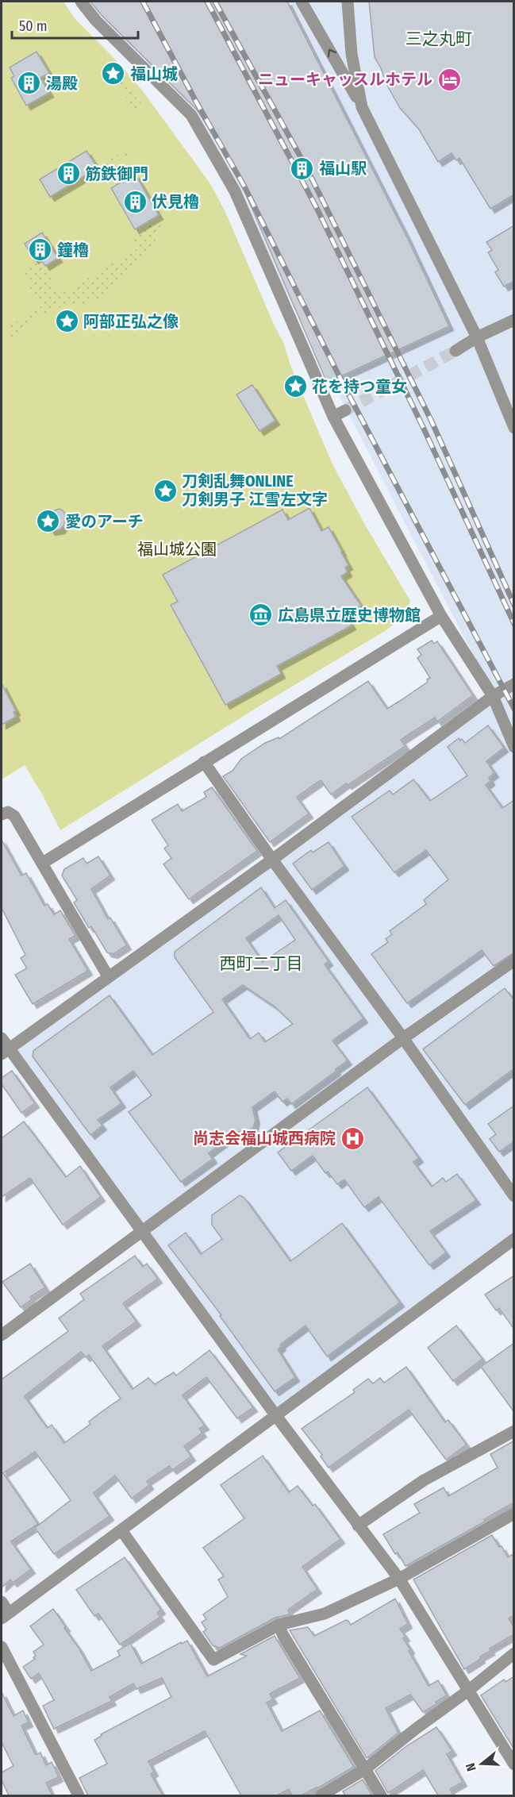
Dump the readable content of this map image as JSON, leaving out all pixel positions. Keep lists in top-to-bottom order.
{
  "districts": ["三之丸町", "西町二丁目"],
  "parks": ["福山城公園"],
  "places": {
    "place": [
      "福山城",
      "阿部正弘之像",
      "花を持つ童女",
      "刀剣乱舞ONLINE 刀剣男子 江雪左文字",
      "愛のアーチ"
    ],
    "hotel": ["ニューキャッスルホテル"],
    "building": [
      "湯殿",
      "福山駅",
      "筋鉄御門",
      "伏見櫓",
      "鐘櫓"
    ],
    "museum": ["広島県立歴史博物館"],
    "hospital": ["尚志会福山城西病院"]
  },
  "scale_bar": "50 m",
  "north": "left"
}
